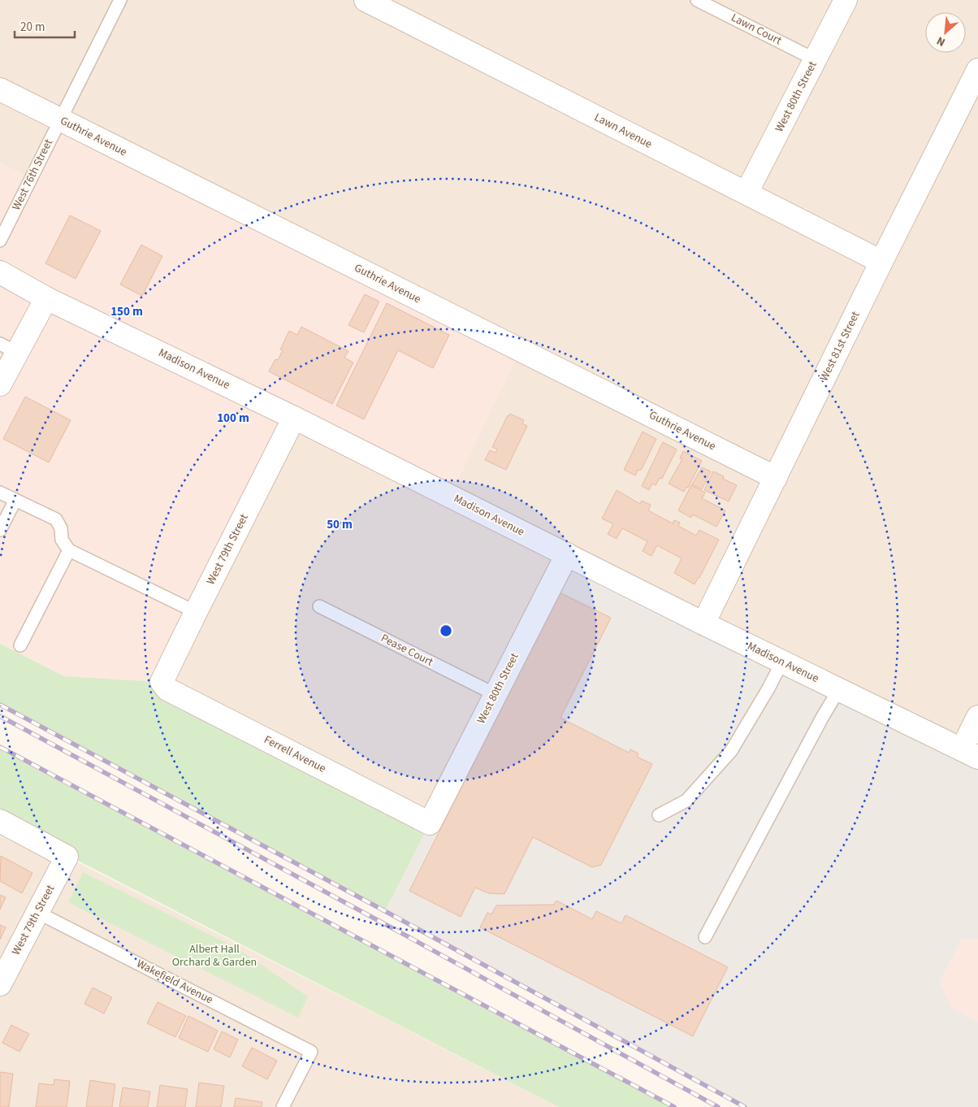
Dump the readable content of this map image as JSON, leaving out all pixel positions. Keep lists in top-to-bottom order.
{
  "streets": {
    "street": [
      "West 80th Street",
      "Lawn Avenue",
      "Guthrie Avenue",
      "West 81st Street",
      "Madison Avenue",
      "West 79th Street",
      "Ferrell Avenue"
    ],
    "lane": [
      "Lawn Court",
      "West 76th Street",
      "Pease Court",
      "Wakefield Avenue"
    ]
  },
  "crossings": [
    ["Lawn Court", "West 80th Street"],
    ["West 80th Street", "Lawn Avenue"],
    ["West 80th Street", "Madison Avenue"],
    ["West 80th Street", "Pease Court"],
    ["West 80th Street", "Ferrell Avenue"],
    ["Lawn Avenue", "West 81st Street"],
    ["Guthrie Avenue", "West 76th Street"],
    ["Guthrie Avenue", "West 81st Street"],
    ["West 81st Street", "Madison Avenue"],
    ["Madison Avenue", "West 79th Street"],
    ["West 79th Street", "Ferrell Avenue"],
    ["West 79th Street", "Wakefield Avenue"]
  ],
  "parks": ["Albert Hall Orchard & Garden"],
  "scale_bar": "20 m",
  "north": "bottom left",
  "rings": ["150 m", "100 m", "50 m"]
}
